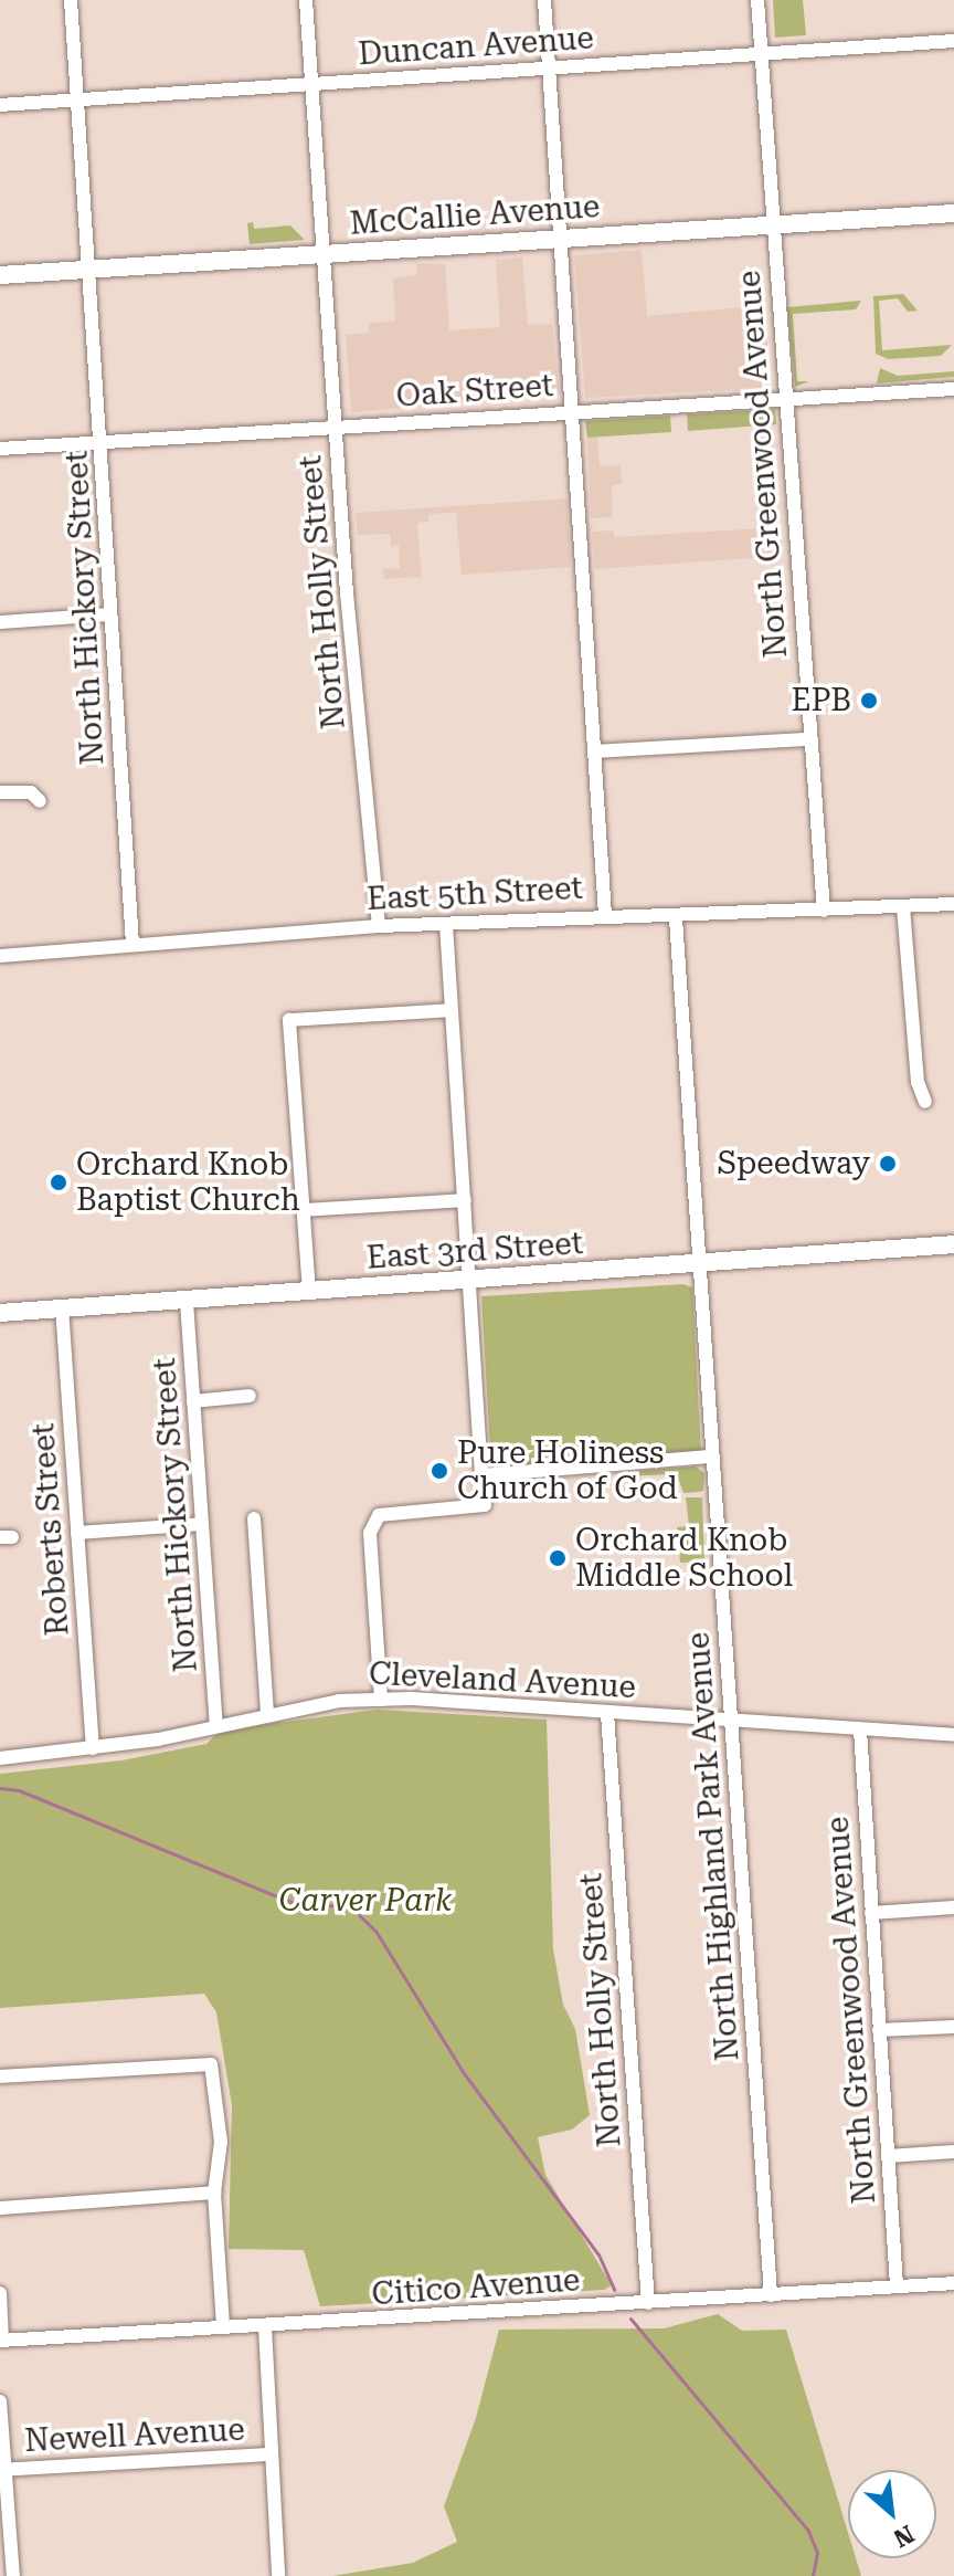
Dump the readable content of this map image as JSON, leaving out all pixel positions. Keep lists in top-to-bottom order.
{
  "streets": {
    "main road": ["McCallie Avenue", "East 3rd Street"],
    "street": [
      "Duncan Avenue",
      "Oak Street",
      "North Greenwood Avenue",
      "North Holly Street",
      "North Hickory Street",
      "East 5th Street",
      "Roberts Street",
      "Cleveland Avenue",
      "North Highland Park Avenue",
      "Citico Avenue",
      "Newell Avenue"
    ]
  },
  "crossings": [
    ["Duncan Avenue", "North Greenwood Avenue"],
    ["Duncan Avenue", "North Holly Street"],
    ["Duncan Avenue", "North Hickory Street"],
    ["McCallie Avenue", "North Greenwood Avenue"],
    ["McCallie Avenue", "North Holly Street"],
    ["McCallie Avenue", "North Hickory Street"],
    ["Oak Street", "North Greenwood Avenue"],
    ["Oak Street", "North Holly Street"],
    ["Oak Street", "North Hickory Street"],
    ["North Greenwood Avenue", "East 5th Street"],
    ["North Greenwood Avenue", "Cleveland Avenue"],
    ["North Greenwood Avenue", "Citico Avenue"],
    ["North Holly Street", "East 5th Street"],
    ["North Holly Street", "Cleveland Avenue"],
    ["North Holly Street", "Citico Avenue"],
    ["North Hickory Street", "East 5th Street"],
    ["North Hickory Street", "East 3rd Street"],
    ["North Hickory Street", "Cleveland Avenue"],
    ["East 5th Street", "North Highland Park Avenue"],
    ["East 3rd Street", "Roberts Street"],
    ["East 3rd Street", "North Highland Park Avenue"],
    ["Roberts Street", "Cleveland Avenue"],
    ["Cleveland Avenue", "North Highland Park Avenue"],
    ["North Highland Park Avenue", "Citico Avenue"]
  ],
  "parks": ["Carver Park"],
  "places": [
    "EPB",
    "Speedway",
    "Orchard Knob Baptist Church",
    "Pure Holiness Church of God",
    "Orchard Knob Middle School"
  ],
  "north": "bottom right"
}
